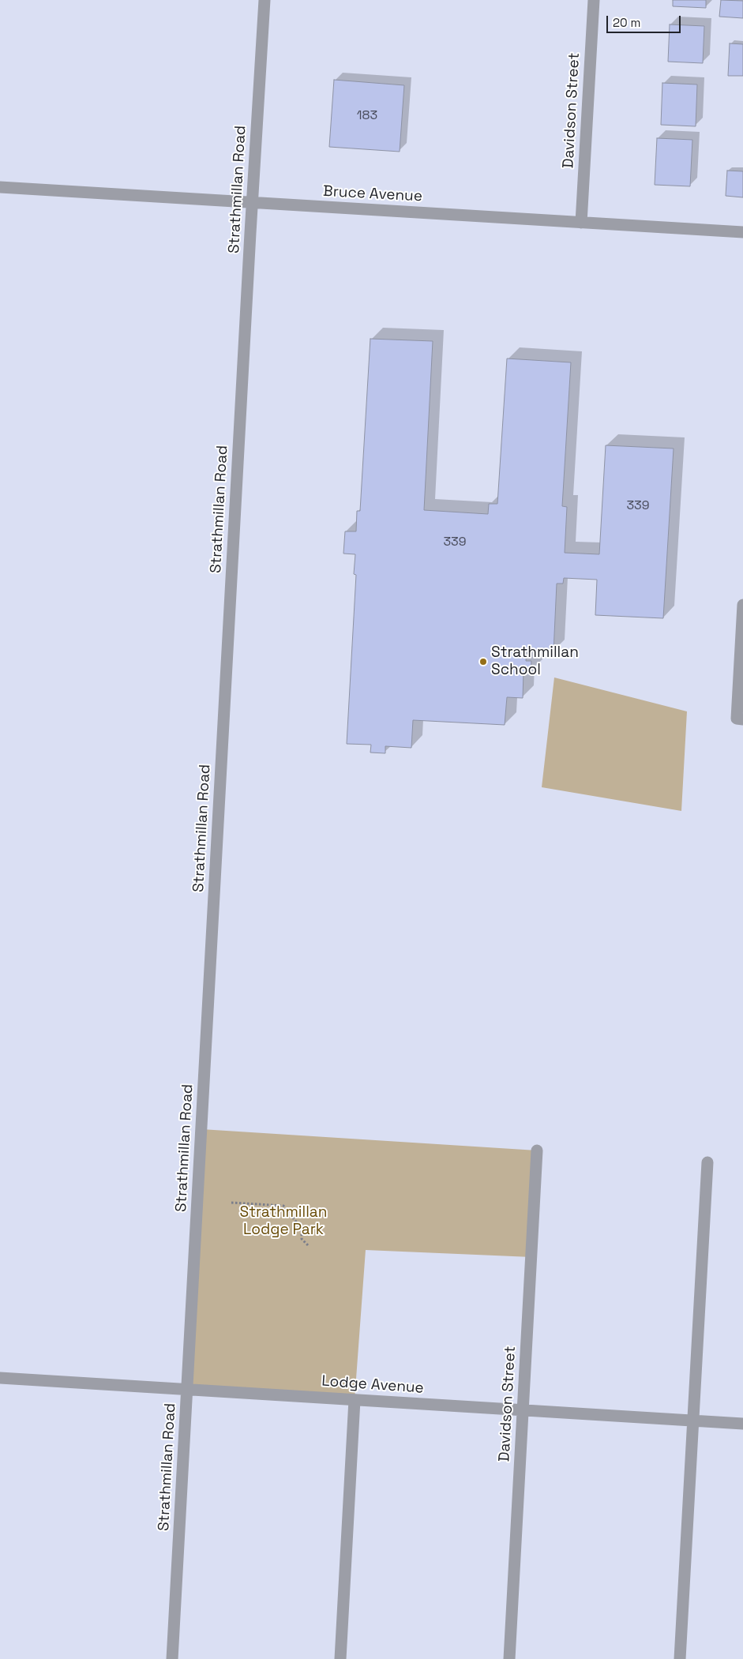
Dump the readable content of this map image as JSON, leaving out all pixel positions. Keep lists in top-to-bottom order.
{
  "streets": {
    "street": [
      "Davidson Street",
      "Strathmillan Road",
      "Bruce Avenue",
      "Lodge Avenue"
    ]
  },
  "crossings": [
    ["Davidson Street", "Bruce Avenue"],
    ["Davidson Street", "Lodge Avenue"],
    ["Strathmillan Road", "Bruce Avenue"],
    ["Strathmillan Road", "Lodge Avenue"]
  ],
  "parks": ["Strathmillan Lodge Park"],
  "places": ["Strathmillan School"],
  "house_numbers": ["183", "339", "339"],
  "scale_bar": "20 m"
}
